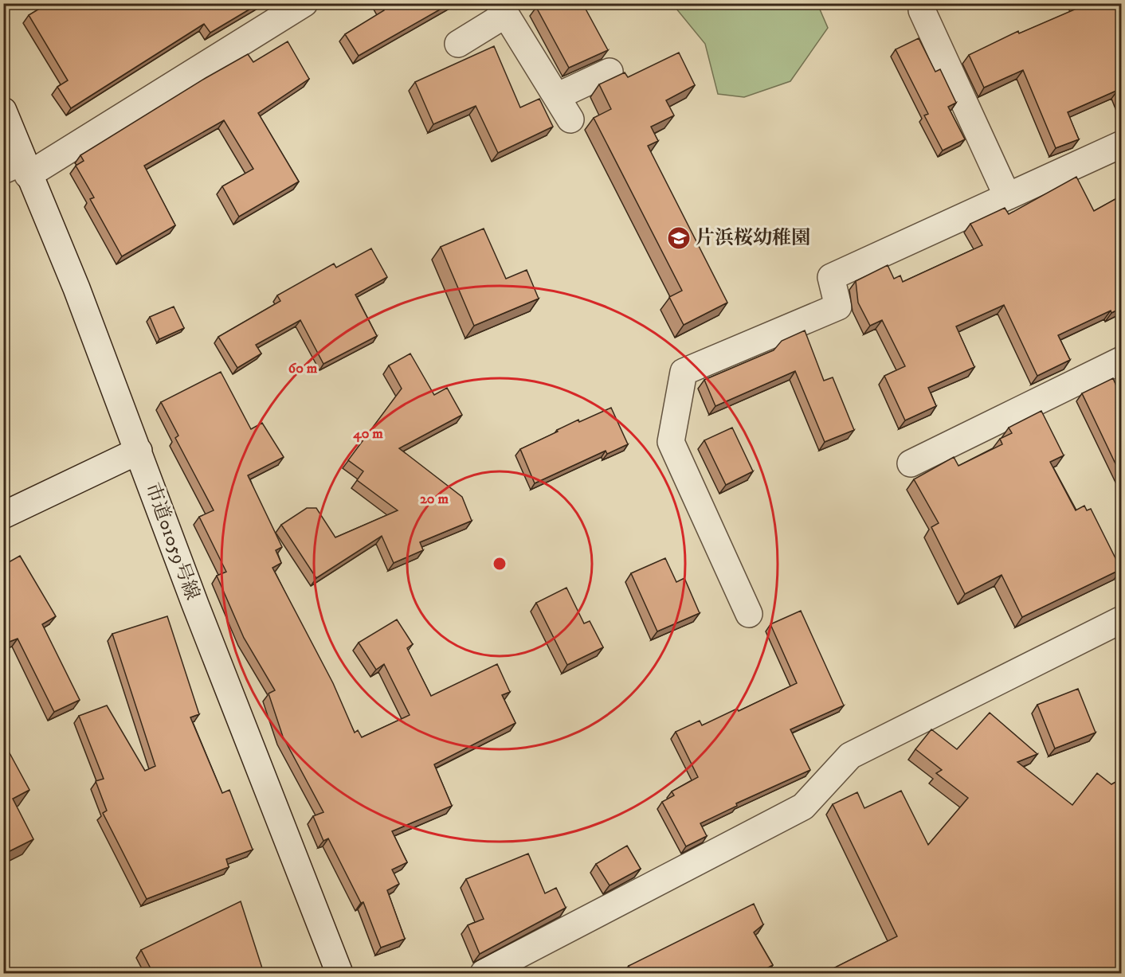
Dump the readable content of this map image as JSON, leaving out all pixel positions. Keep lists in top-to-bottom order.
{
  "streets": {
    "street": ["市道01059号線"]
  },
  "places": {
    "school or university": ["片浜桜幼稚園"]
  },
  "rings": ["60 m", "40 m", "20 m"]
}
